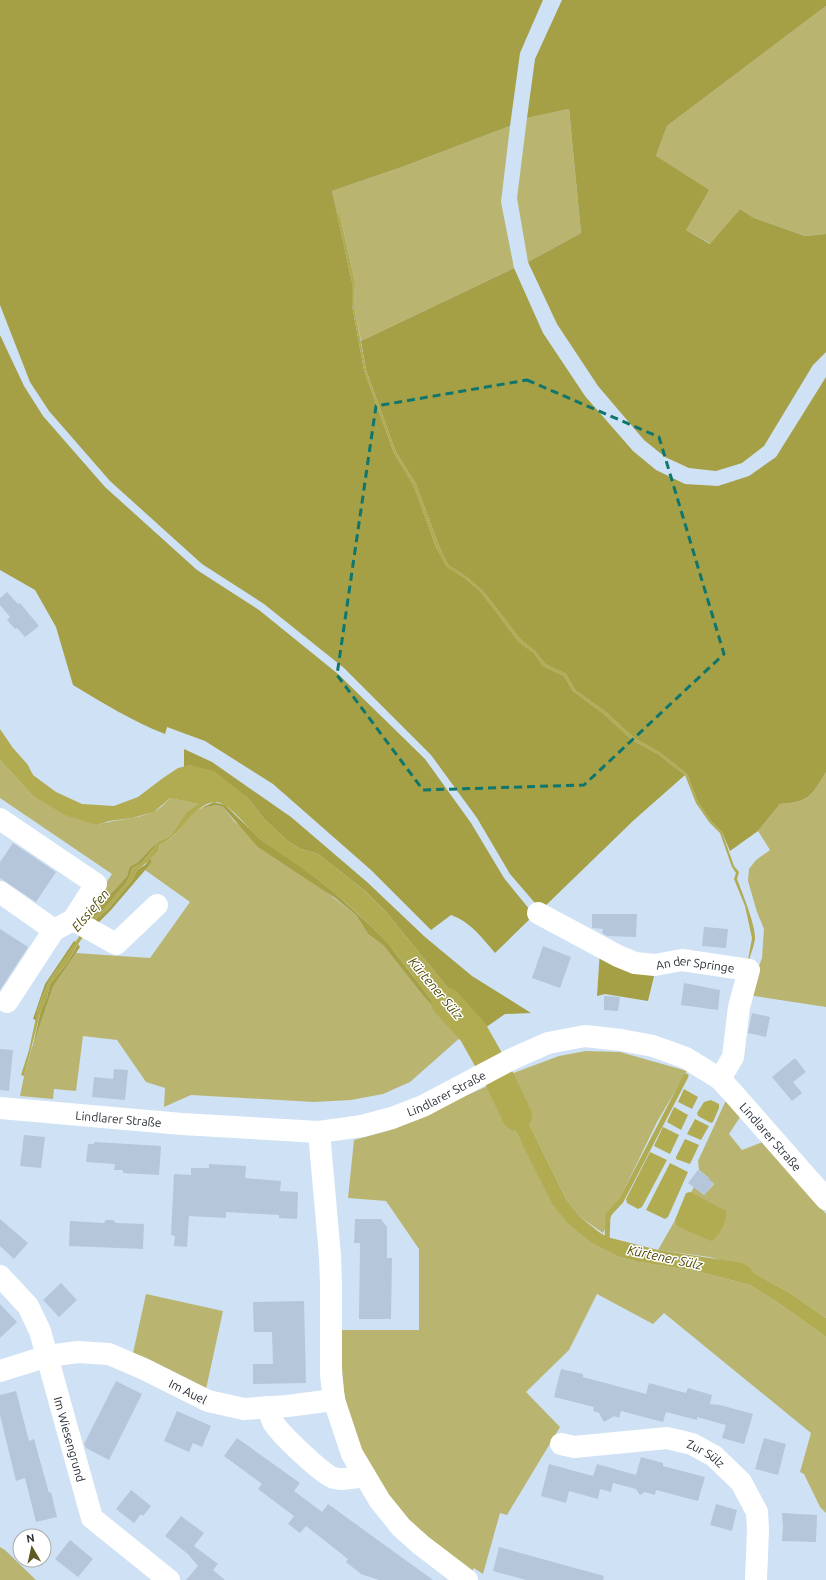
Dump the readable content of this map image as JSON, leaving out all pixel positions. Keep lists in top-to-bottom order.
{
  "streets": {
    "street": [
      "An der Springe",
      "Lindlarer Straße",
      "Im Auel",
      "Im Wiesengrund",
      "Zur Sülz"
    ]
  },
  "crossings": [
    ["An der Springe", "Lindlarer Straße"],
    ["Im Auel", "Im Wiesengrund"]
  ],
  "water": ["Elssiefen", "Kürtener Sülz"],
  "north": "top"
}
